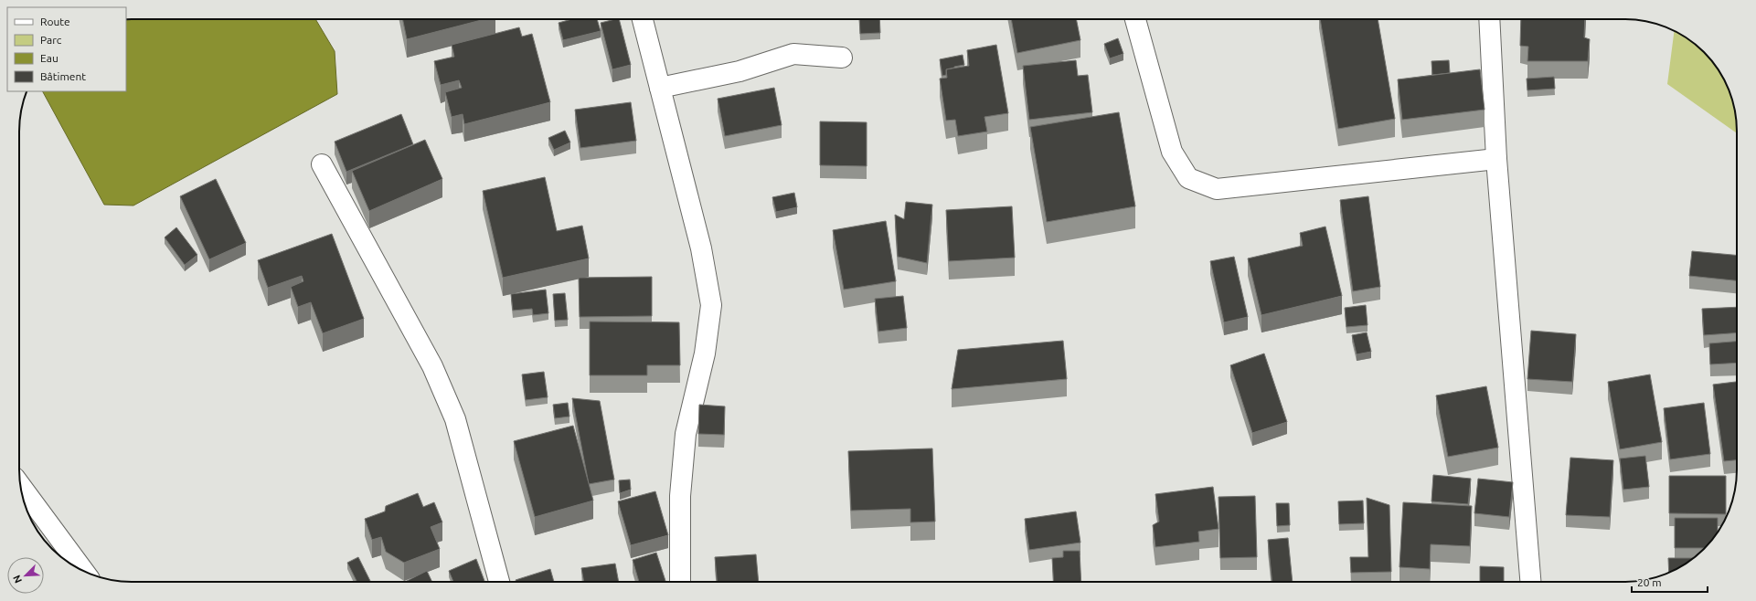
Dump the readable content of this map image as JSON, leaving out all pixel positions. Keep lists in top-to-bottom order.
{
  "legend": [
    "Route",
    "Parc",
    "Eau",
    "Bâtiment"
  ],
  "scale_bar": "20 m",
  "north": "bottom left"
}
